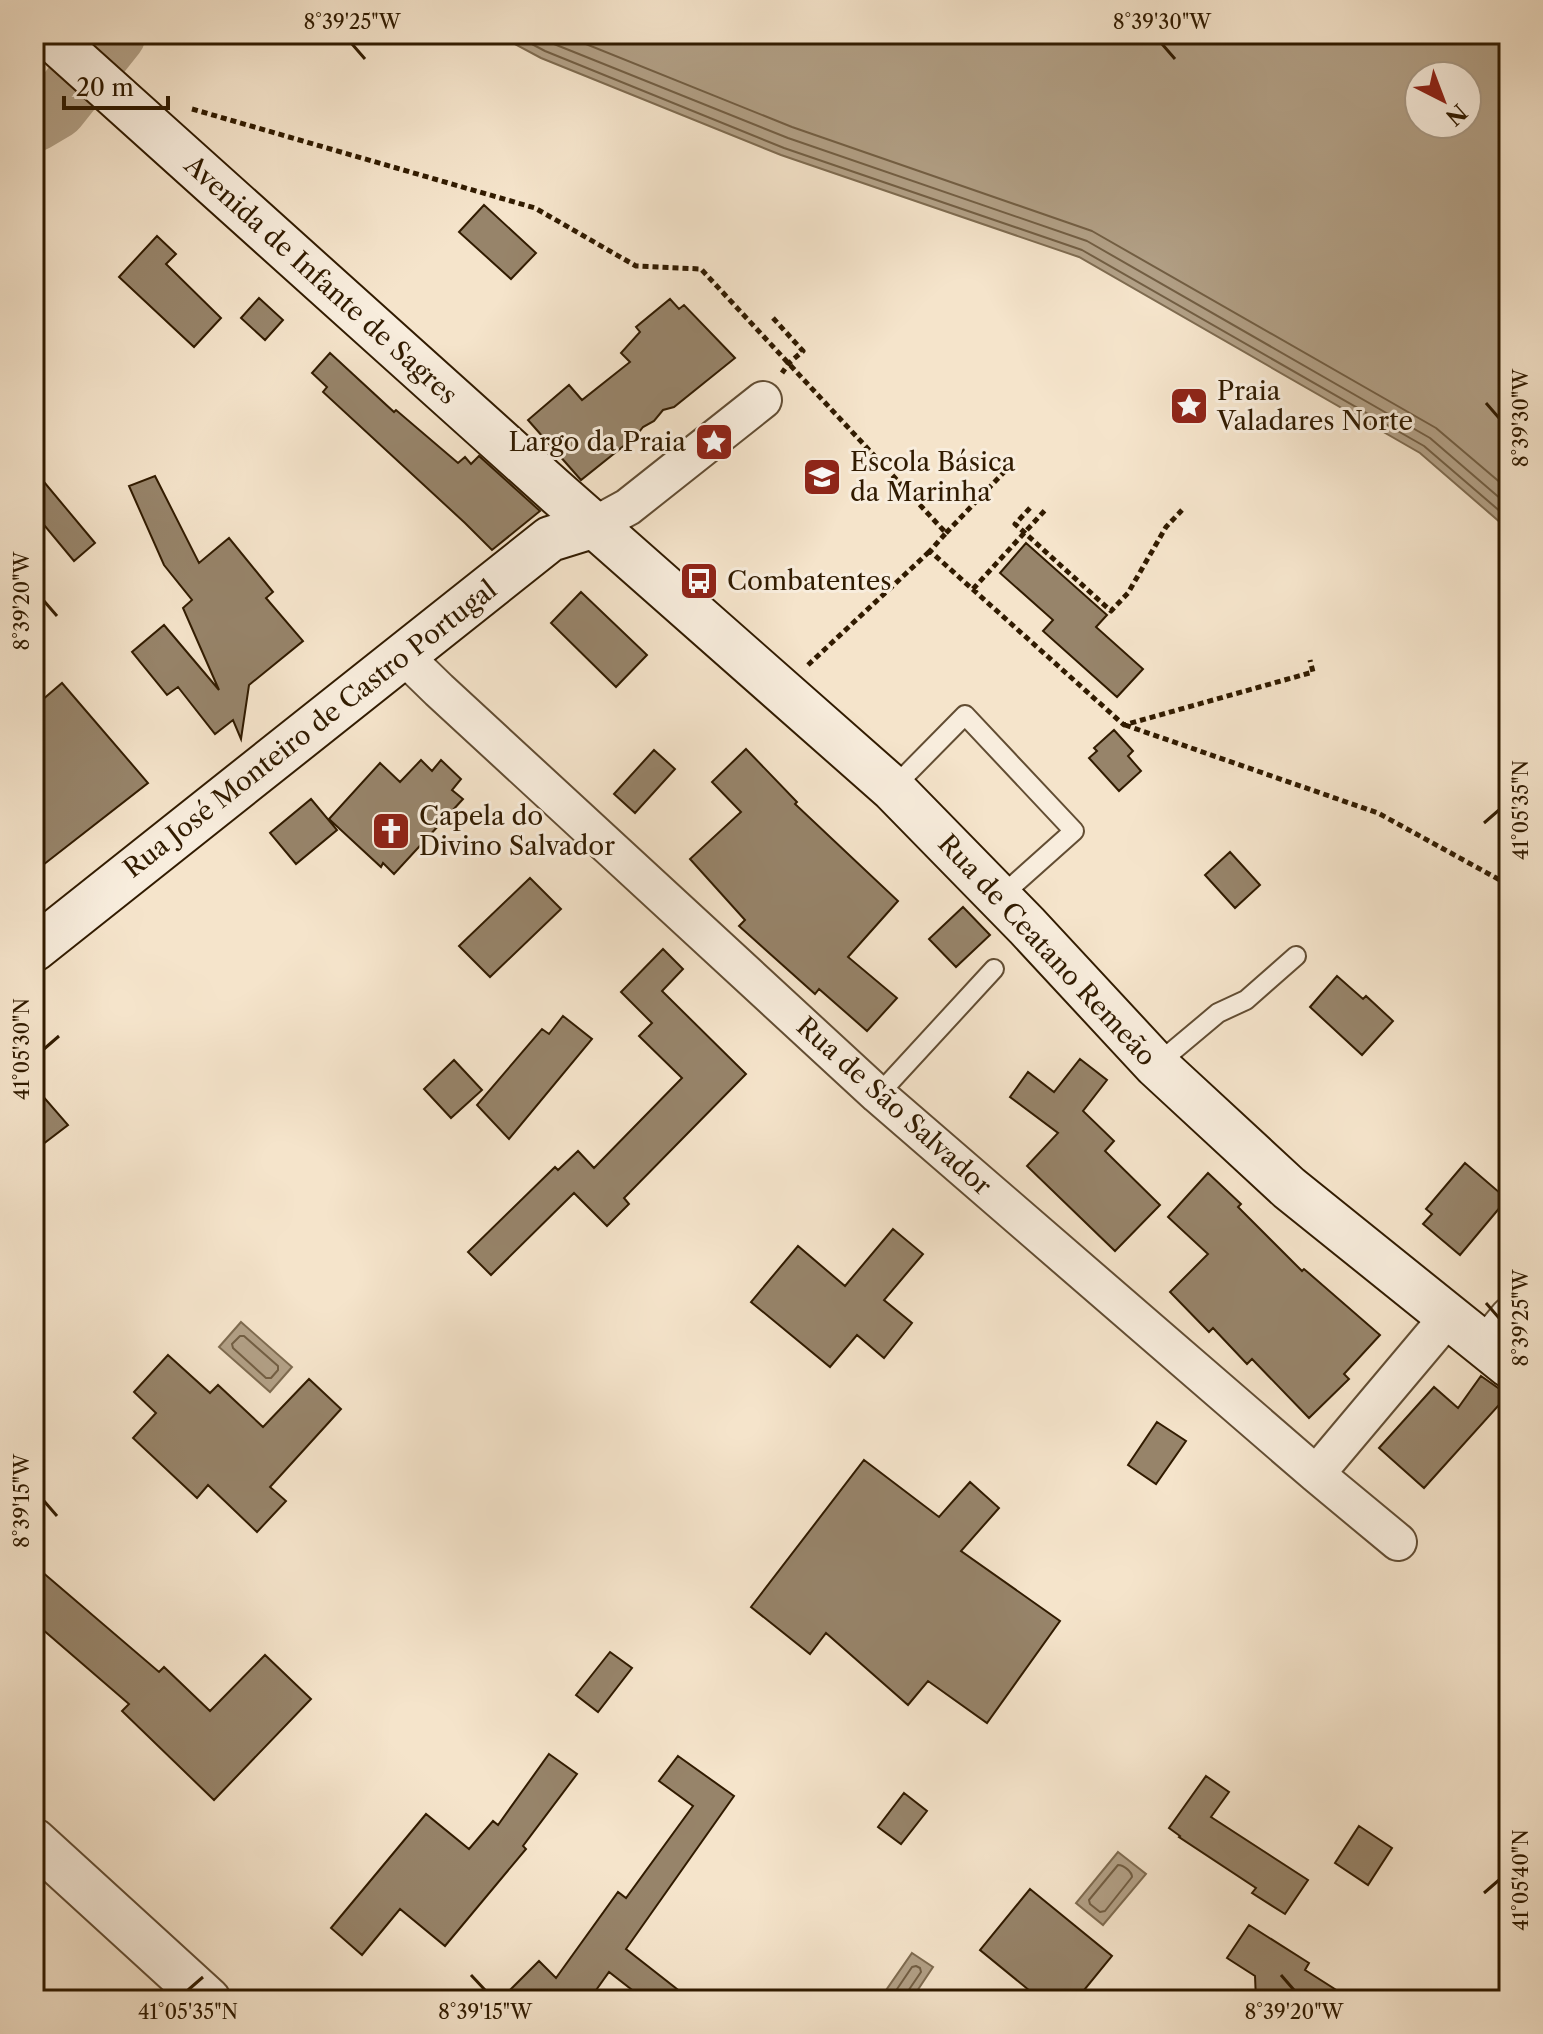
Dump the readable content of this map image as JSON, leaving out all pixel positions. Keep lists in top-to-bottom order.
{
  "streets": {
    "main road": ["Avenida de Infante de Sagres", "Rua José Monteiro de Castro Portugal", "Rua de Ceatano Remeão"],
    "street": ["Rua de São Salvador"]
  },
  "crossings": [
    ["Avenida de Infante de Sagres", "Rua José Monteiro de Castro Portugal"],
    ["Avenida de Infante de Sagres", "Rua de Ceatano Remeão"],
    ["Rua José Monteiro de Castro Portugal", "Rua de Ceatano Remeão"],
    ["Rua José Monteiro de Castro Portugal", "Rua de São Salvador"]
  ],
  "places": {
    "place": ["Praia Valadares Norte", "Largo da Praia"],
    "school or university": ["Escola Básica da Marinha"],
    "bus stop": ["Combatentes"],
    "church": ["Capela do Divino Salvador"]
  },
  "scale_bar": "20 m",
  "north": "bottom right",
  "coordinates": [
    "8°39'25\"W",
    "8°39'30\"W",
    "8°39'20\"W",
    "41°05'35\"N",
    "41°05'30\"N",
    "8°39'15\"W",
    "41°05'40\"N"
  ]
}
